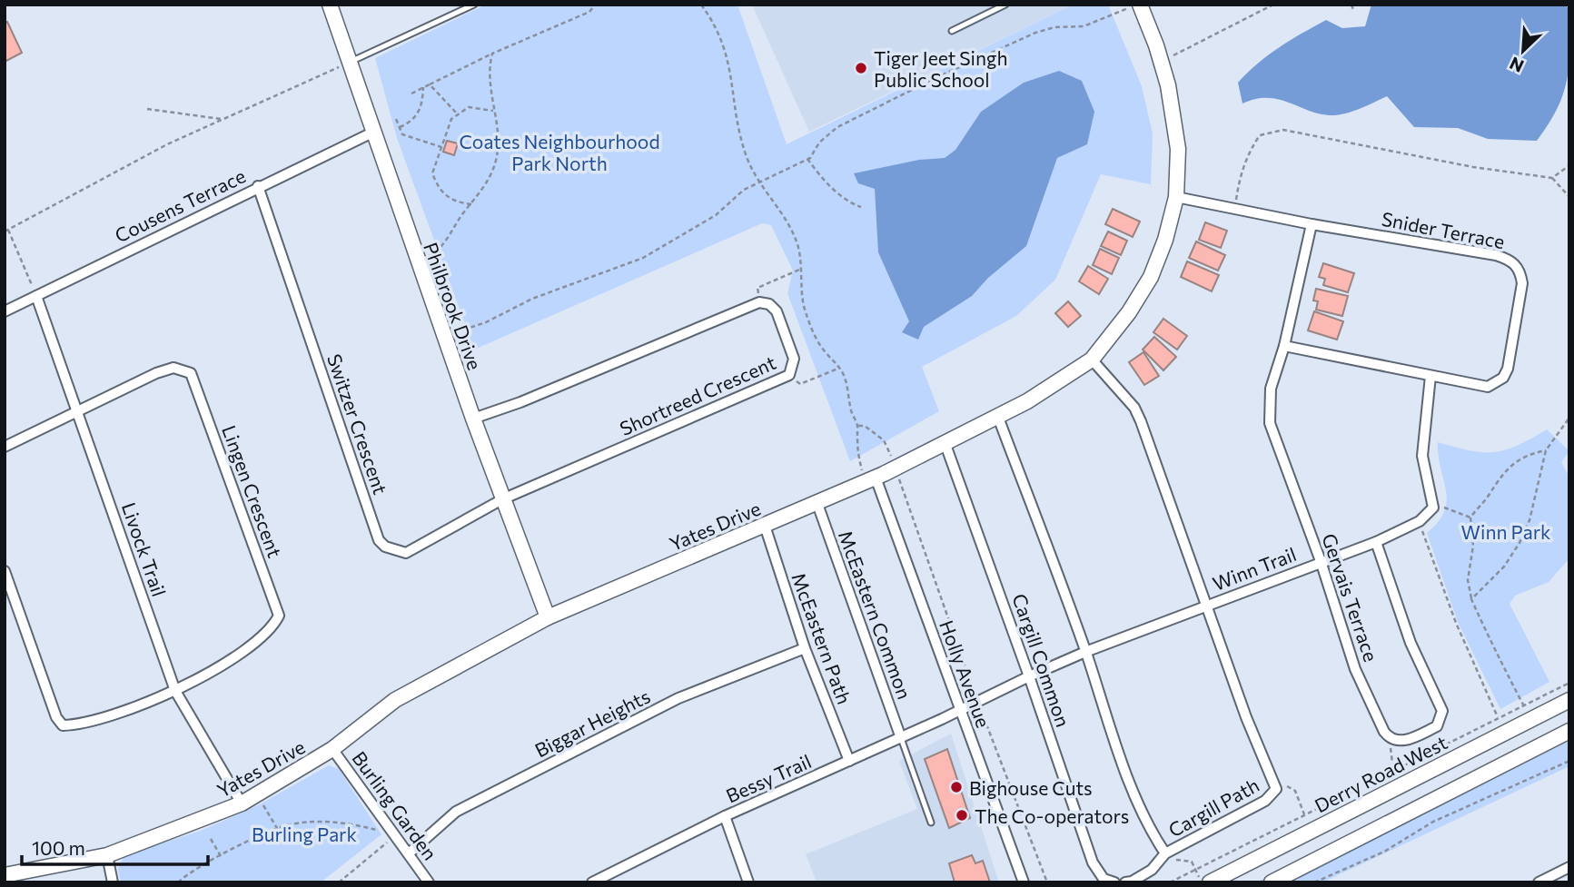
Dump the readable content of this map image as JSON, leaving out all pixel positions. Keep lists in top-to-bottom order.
{
  "streets": {
    "street": [
      "Cousens Terrace",
      "Snider Terrace",
      "Philbrook Drive",
      "Shortreed Crescent",
      "Switzer Crescent",
      "Lingen Crescent",
      "Yates Drive",
      "Livock Trail",
      "Winn Trail",
      "Gervais Terrace",
      "McEastern Common",
      "McEastern Path",
      "Cargill Common",
      "Holly Avenue",
      "Biggar Heights",
      "Derry Road West",
      "Bessy Trail",
      "Burling Garden",
      "Cargill Path"
    ]
  },
  "crossings": [
    ["Cousens Terrace", "Philbrook Drive"],
    ["Cousens Terrace", "Switzer Crescent"],
    ["Cousens Terrace", "Livock Trail"],
    ["Snider Terrace", "Yates Drive"],
    ["Snider Terrace", "Gervais Terrace"],
    ["Philbrook Drive", "Shortreed Crescent"],
    ["Philbrook Drive", "Switzer Crescent"],
    ["Philbrook Drive", "Yates Drive"],
    ["Shortreed Crescent", "Switzer Crescent"],
    ["Lingen Crescent", "Livock Trail"],
    ["Yates Drive", "Livock Trail"],
    ["Yates Drive", "McEastern Common"],
    ["Yates Drive", "McEastern Path"],
    ["Yates Drive", "Cargill Common"],
    ["Yates Drive", "Holly Avenue"],
    ["Yates Drive", "Burling Garden"],
    ["Yates Drive", "Cargill Path"],
    ["Winn Trail", "Gervais Terrace"],
    ["Winn Trail", "Cargill Common"],
    ["Winn Trail", "Holly Avenue"],
    ["Winn Trail", "Bessy Trail"],
    ["Winn Trail", "Cargill Path"],
    ["McEastern Common", "Bessy Trail"],
    ["McEastern Path", "Biggar Heights"],
    ["McEastern Path", "Bessy Trail"],
    ["Holly Avenue", "Bessy Trail"],
    ["Biggar Heights", "Burling Garden"]
  ],
  "parks": ["Coates Neighbourhood Park North", "Winn Park", "Burling Park"],
  "places": ["Tiger Jeet Singh Public School", "Bighouse Cuts", "The Co-operators"],
  "scale_bar": "100 m",
  "north": "bottom left"
}
